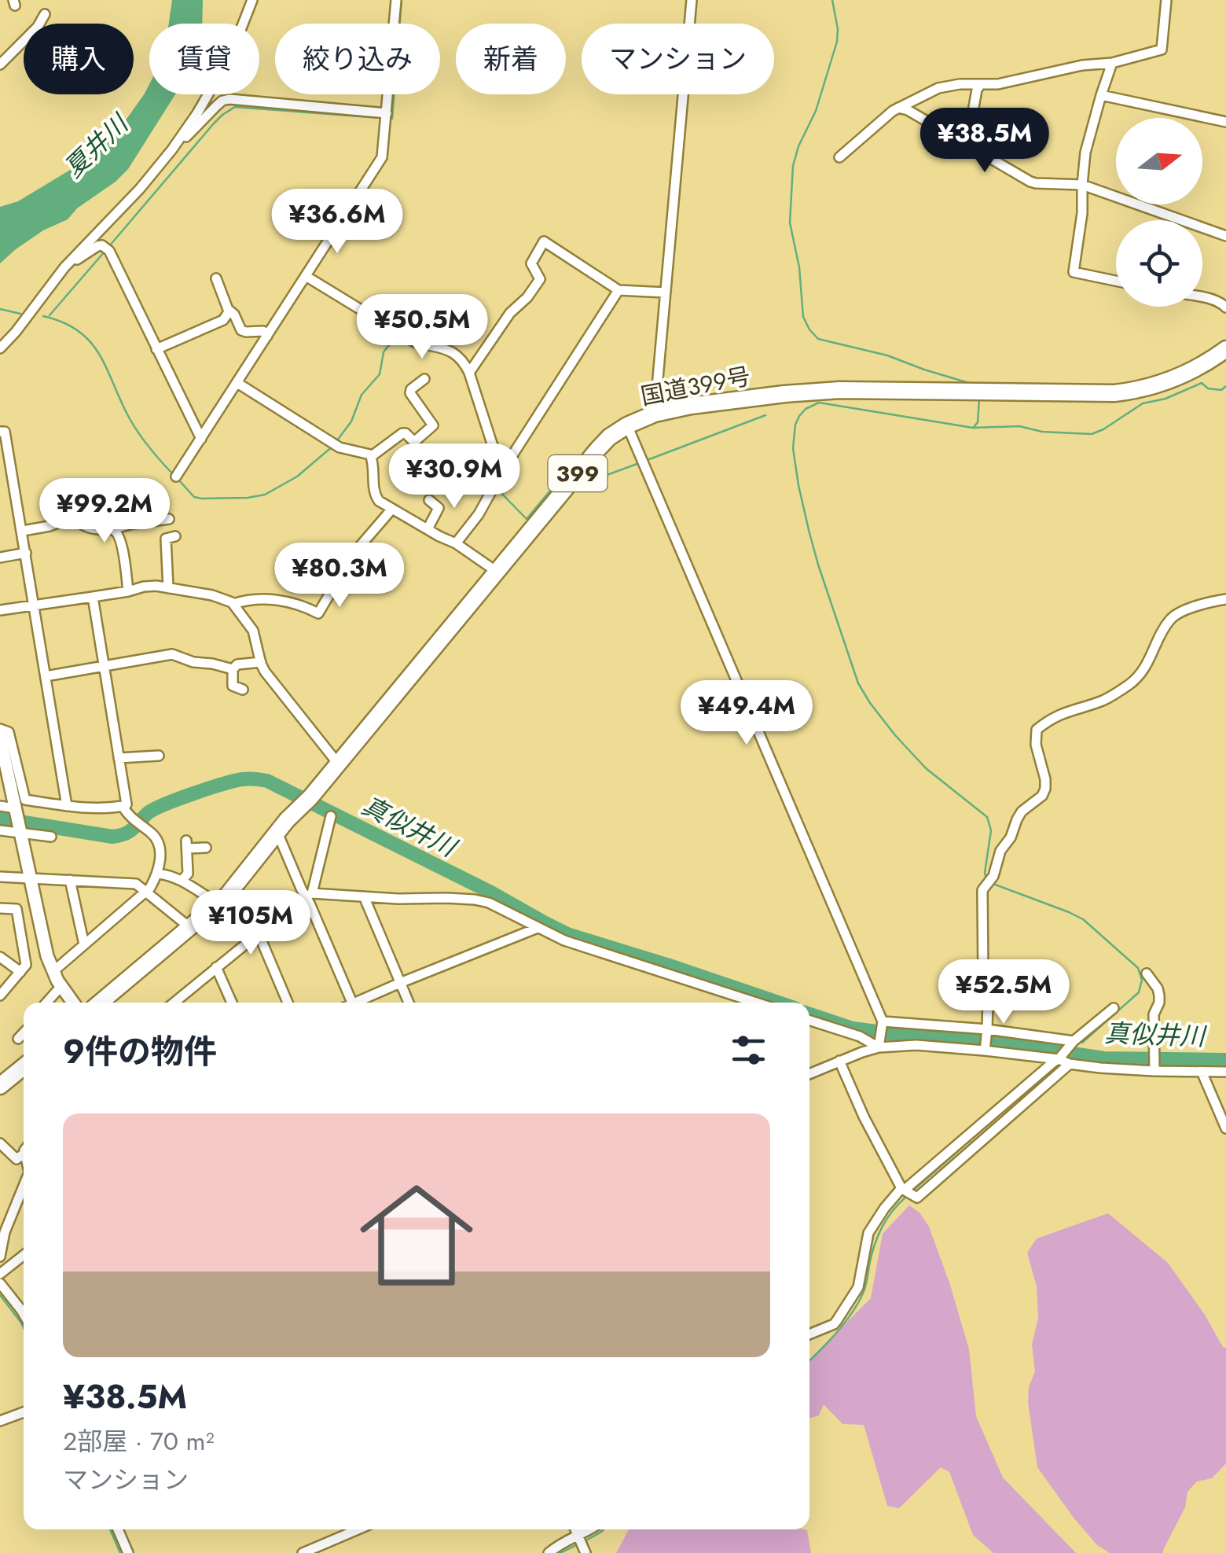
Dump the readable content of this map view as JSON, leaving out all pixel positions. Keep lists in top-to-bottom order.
{
  "streets": {
    "highway": ["国道399号", "399"]
  },
  "water": ["夏井川", "真似井川"],
  "north": "right",
  "page": {
    "chip": [
      "購入",
      "賃貸",
      "絞り込み",
      "新着",
      "マンション"
    ],
    "price": [
      "¥38.5M",
      "¥36.6M",
      "¥50.5M",
      "¥30.9M",
      "¥99.2M",
      "¥80.3M",
      "¥49.4M",
      "¥105M",
      "¥52.5M"
    ],
    "heading": "9件の物件",
    "list": [
      {
        "name": "¥38.5M",
        "note": "2部屋 · 70 m² · マンション"
      }
    ]
  }
}
